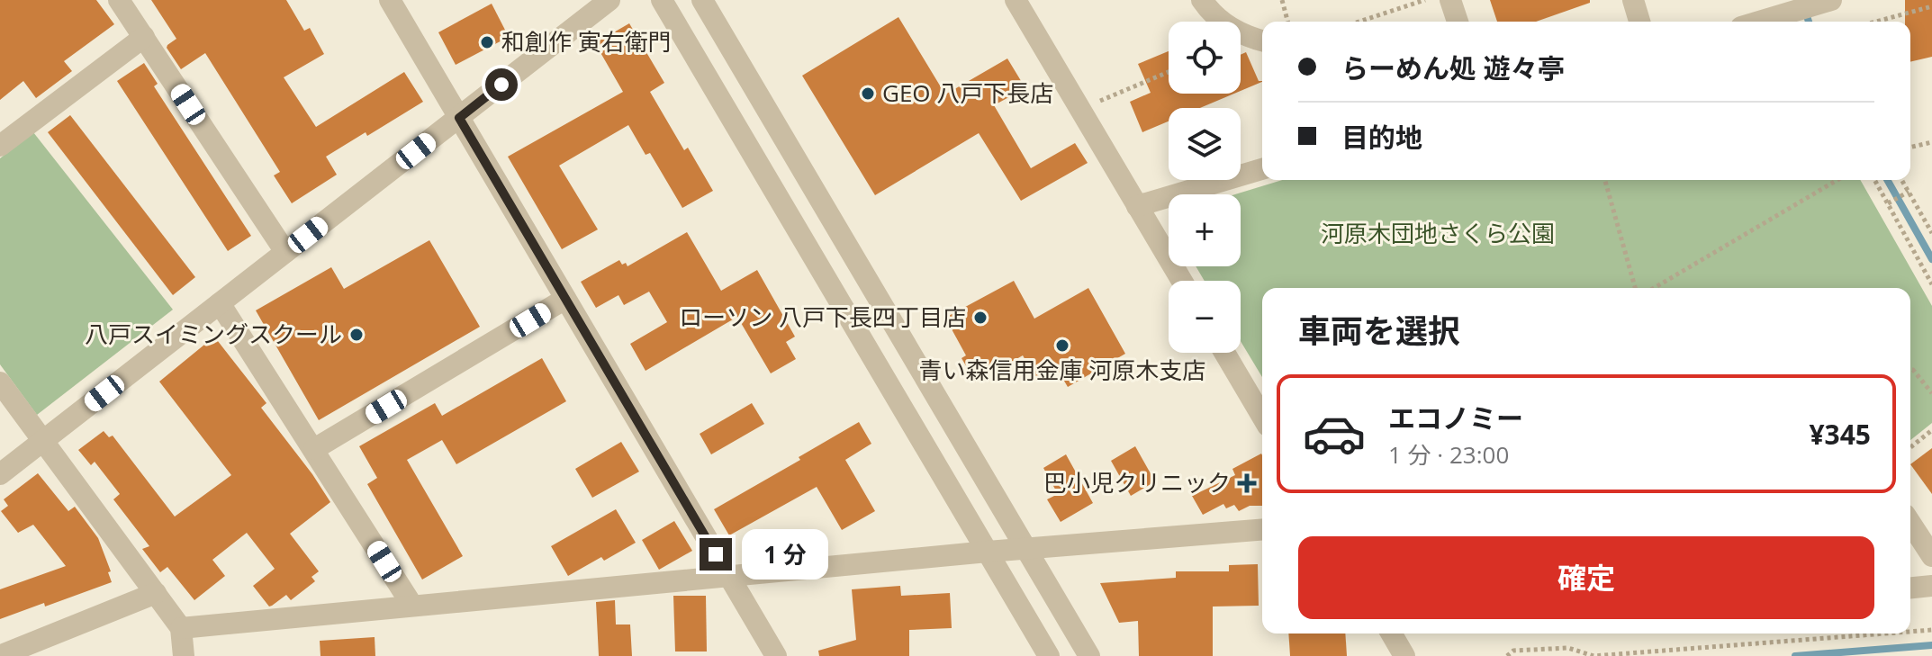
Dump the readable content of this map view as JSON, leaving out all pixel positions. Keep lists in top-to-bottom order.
{
  "parks": ["河原木団地さくら公園"],
  "places": {
    "other": [
      "和創作 寅右衛門",
      "GEO 八戸下長店",
      "ローソン 八戸下長四丁目店",
      "八戸スイミングスクール",
      "青い森信用金庫 河原木支店"
    ],
    "health": ["巴小児クリニック"]
  },
  "page": {
    "map_buttons": ["+", "−"],
    "banner": ["らーめん処 遊々亭", "目的地"],
    "heading": "車両を選択",
    "list": [
      {
        "name": "エコノミー",
        "note": "1 分 · 23:00",
        "value": "¥345"
      }
    ],
    "buttons": "確定",
    "bubble": "1 分"
  }
}
